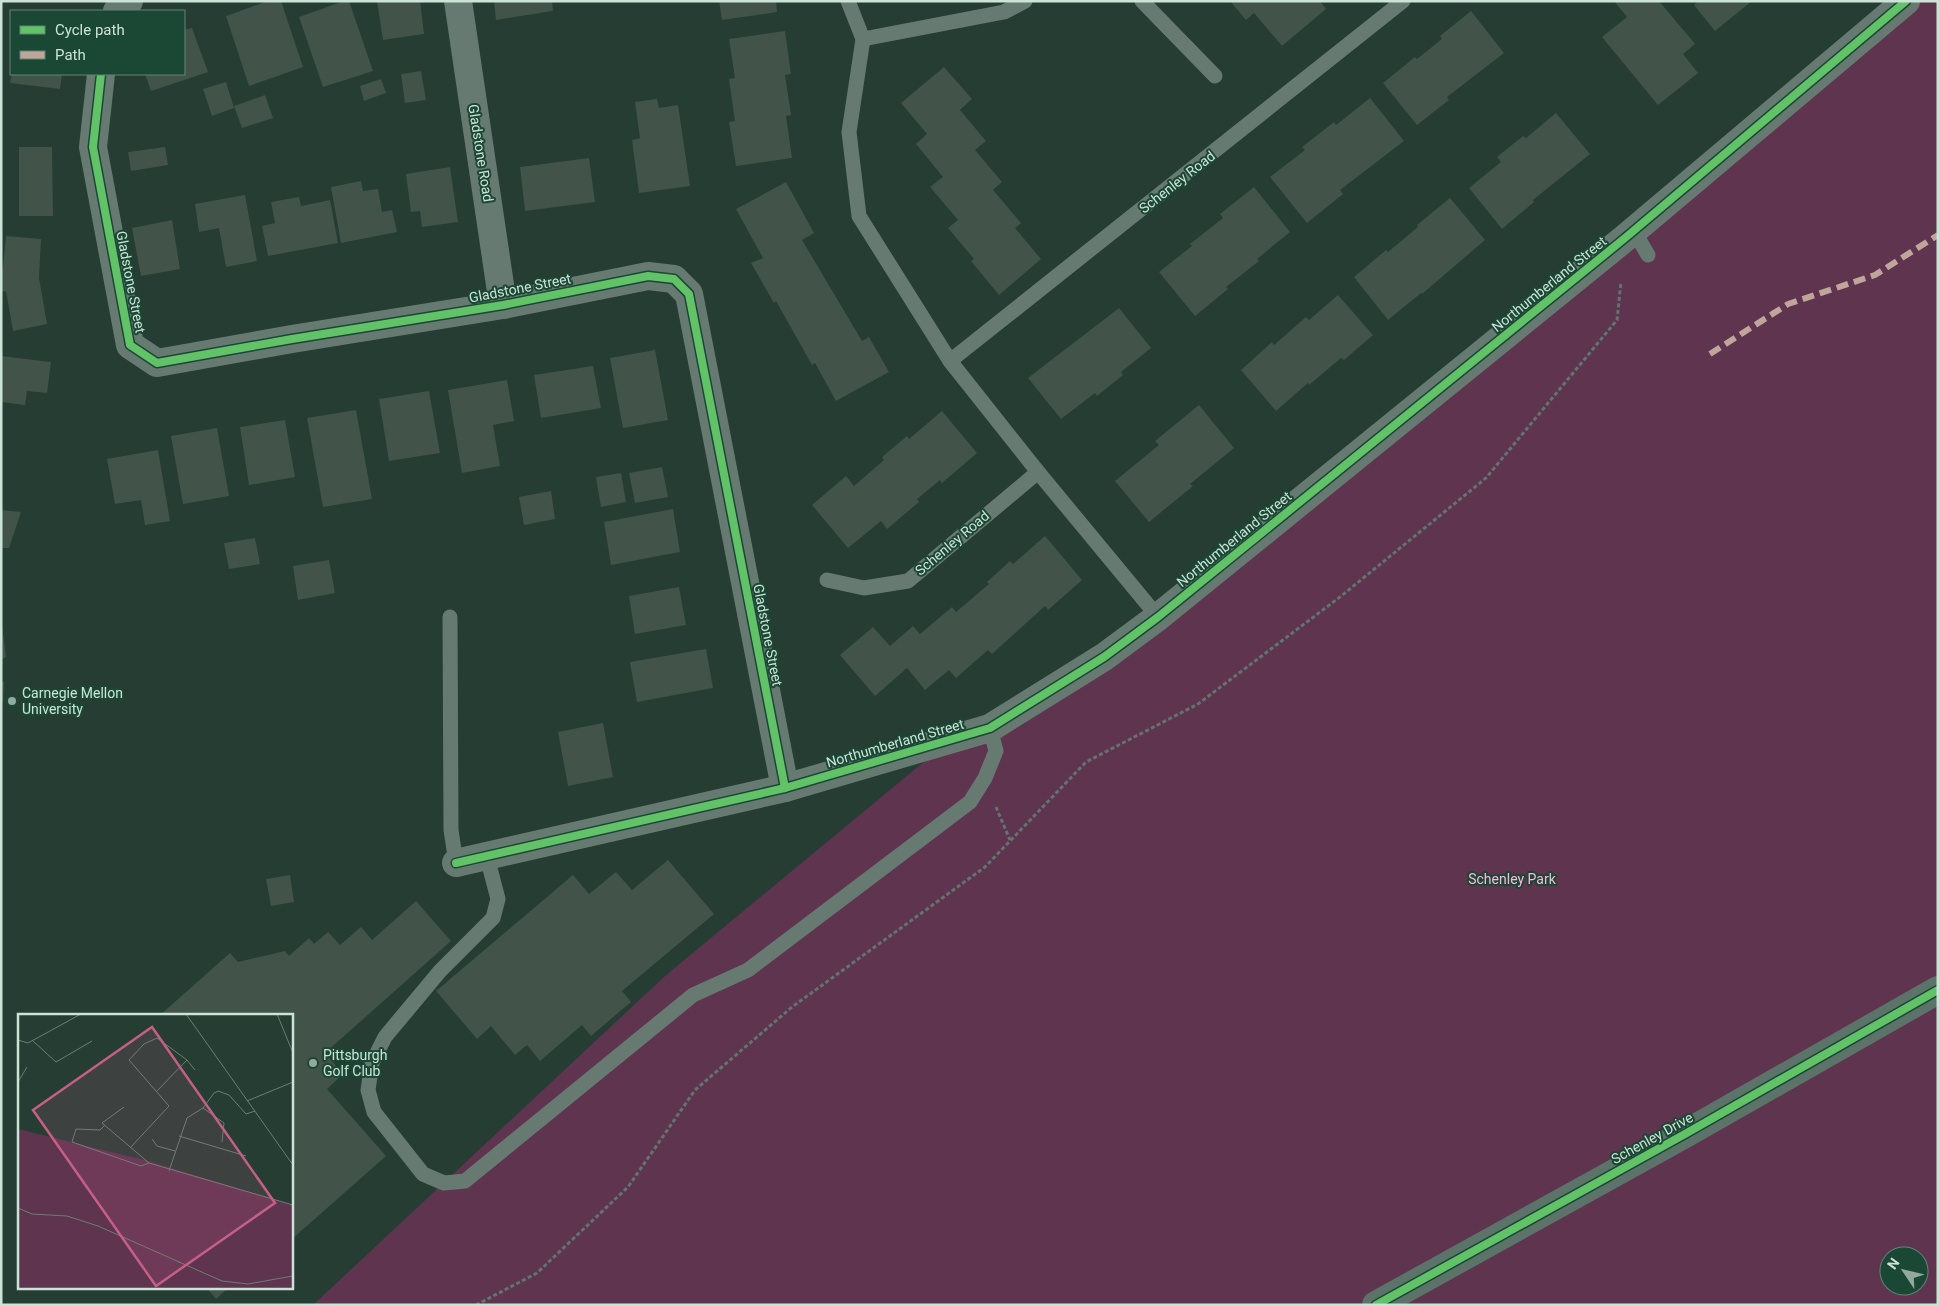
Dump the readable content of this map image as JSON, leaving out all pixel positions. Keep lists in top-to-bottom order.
{
  "streets": {
    "street": [
      "Gladstone Road",
      "Gladstone Street",
      "Northumberland Street",
      "Schenley Drive"
    ],
    "lane": ["Schenley Road"]
  },
  "crossings": [
    ["Gladstone Road", "Gladstone Street"],
    ["Gladstone Street", "Northumberland Street"]
  ],
  "parks": ["Schenley Park"],
  "places": ["Carnegie Mellon University", "Pittsburgh Golf Club"],
  "legend": ["Cycle path", "Path"],
  "north": "top left"
}
